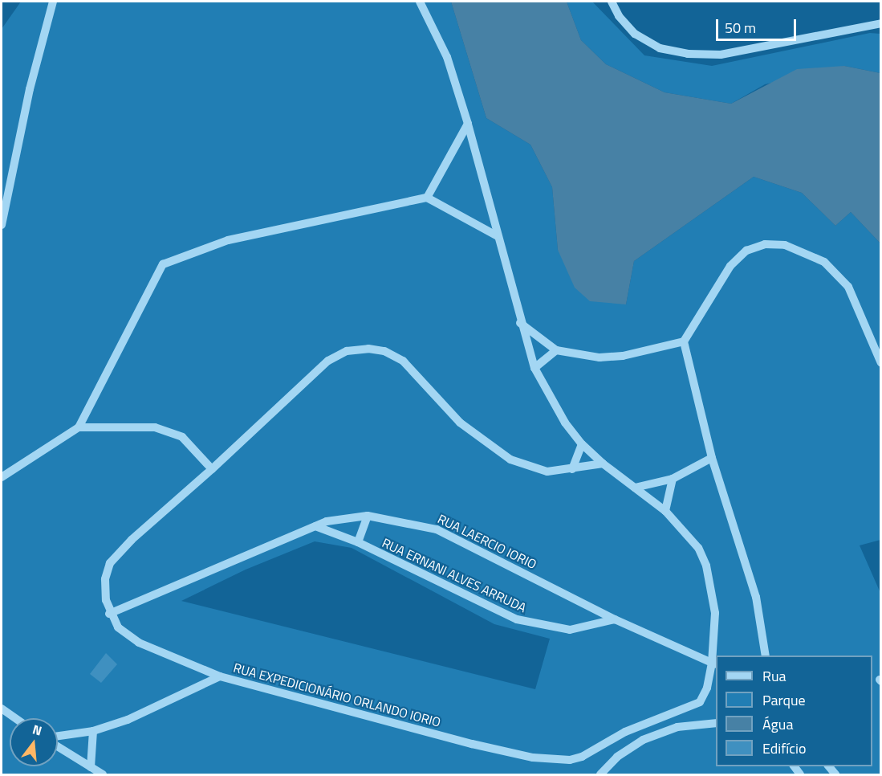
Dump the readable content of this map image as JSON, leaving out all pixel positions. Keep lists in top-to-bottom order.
{
  "streets": {
    "street": ["RUA LAERCIO IORIO", "RUA ERNANI ALVES ARRUDA", "RUA EXPEDICIONÁRIO ORLANDO IORIO"]
  },
  "crossings": [
    ["RUA LAERCIO IORIO", "RUA ERNANI ALVES ARRUDA"],
    ["RUA LAERCIO IORIO", "RUA EXPEDICIONÁRIO ORLANDO IORIO"]
  ],
  "legend": [
    "Rua",
    "Parque",
    "Água",
    "Edifício"
  ],
  "scale_bar": "50 m",
  "north": "top"
}
